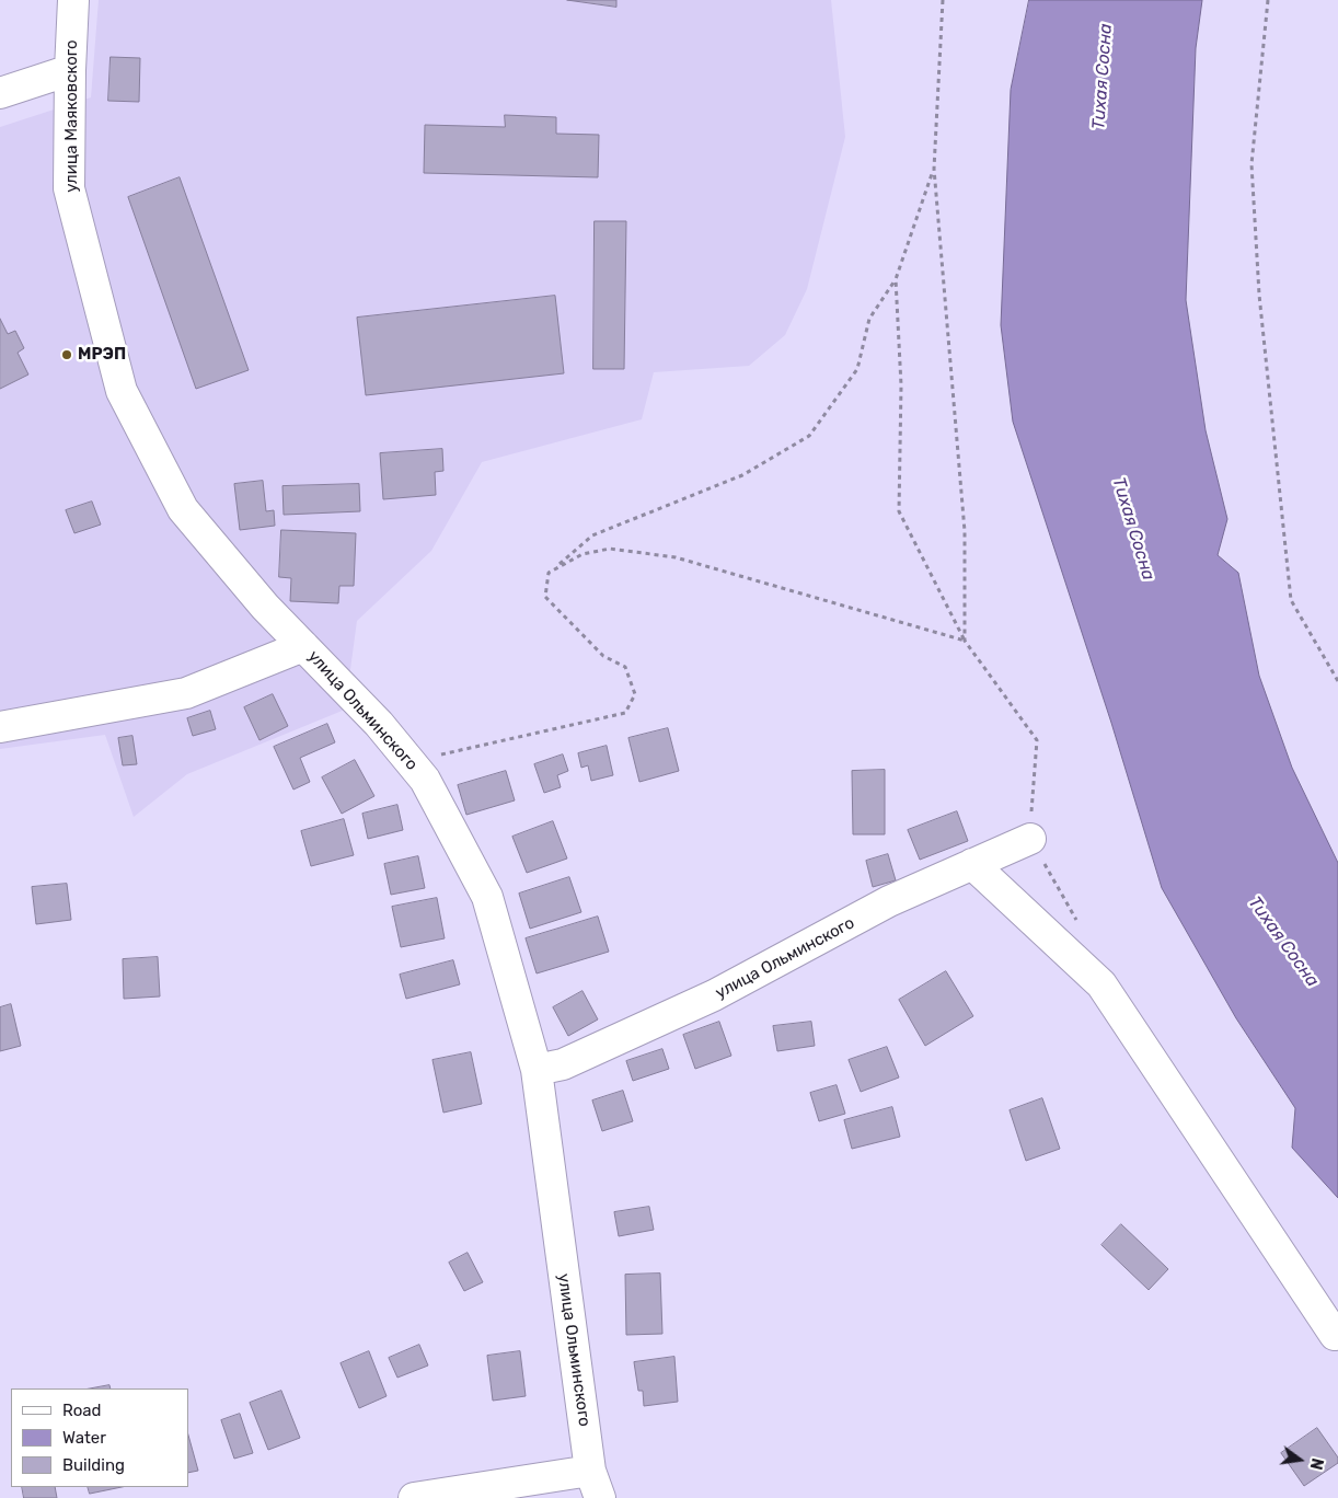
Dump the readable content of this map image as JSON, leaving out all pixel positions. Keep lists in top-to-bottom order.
{
  "streets": {
    "street": ["улица Маяковского", "улица Ольминского"]
  },
  "crossings": [
    ["улица Маяковского", "улица Ольминского"]
  ],
  "water": ["Тихая Сосна"],
  "places": ["МРЭП"],
  "legend": ["Road", "Water", "Building"],
  "north": "right"
}
